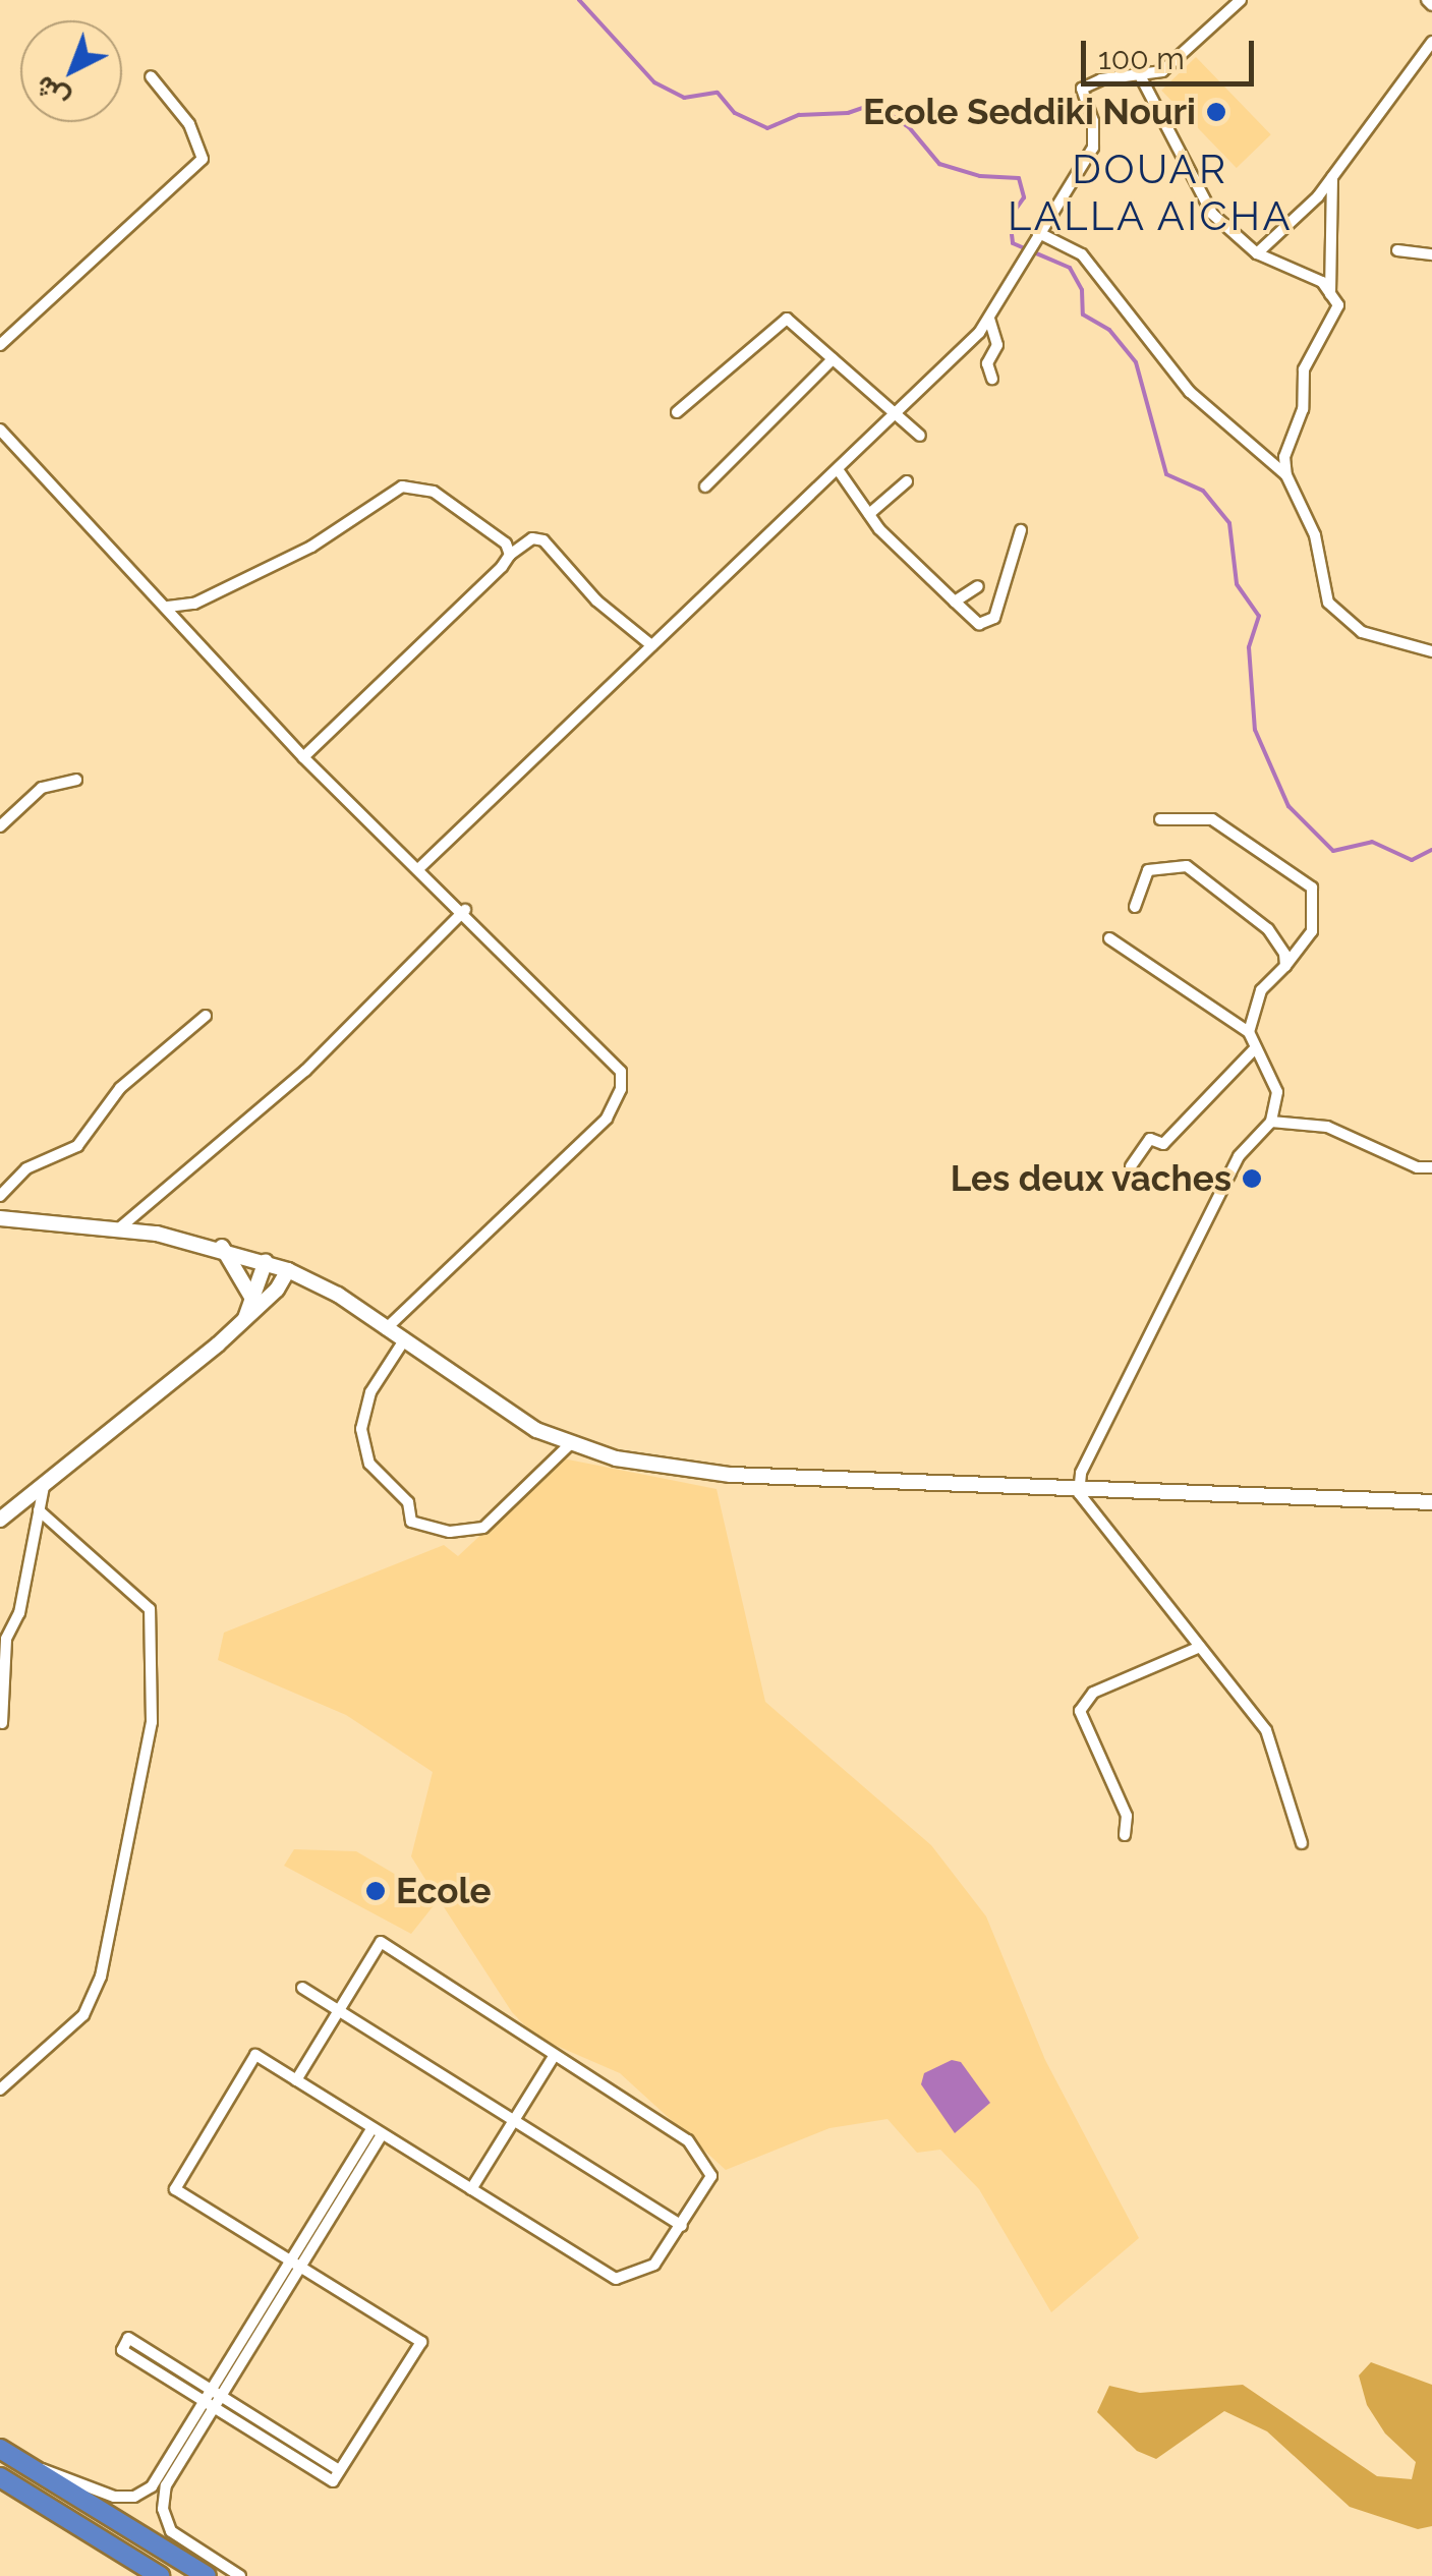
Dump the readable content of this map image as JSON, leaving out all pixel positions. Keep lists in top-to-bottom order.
{
  "districts": ["DOUAR LALLA AICHA"],
  "places": ["Ecole Seddiki Nouri", "Les deux vaches", "Ecole"],
  "scale_bar": "100 m",
  "north": "bottom left"
}
